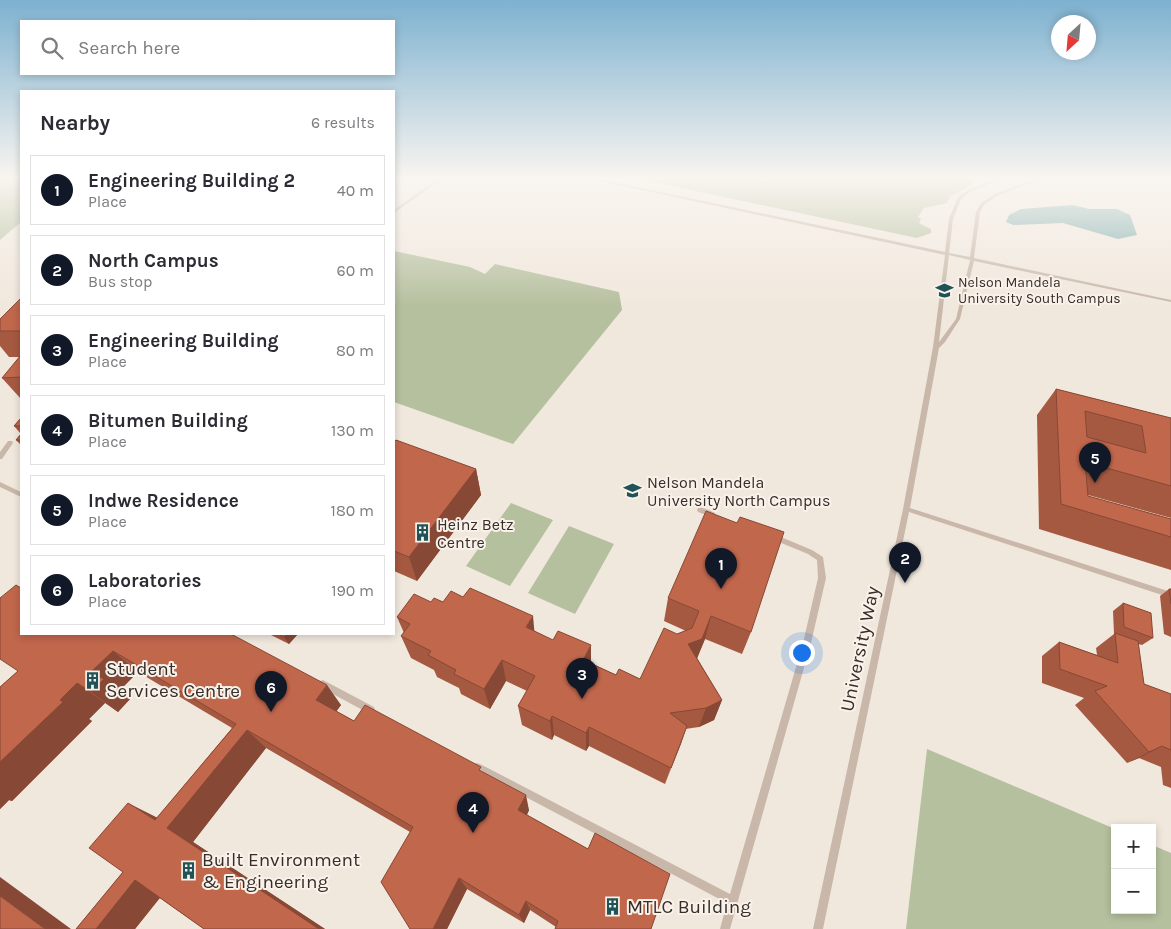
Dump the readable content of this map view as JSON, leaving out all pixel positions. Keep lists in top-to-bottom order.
{
  "streets": {
    "lane": ["University Way"]
  },
  "places": {
    "school or university": ["Nelson Mandela University South Campus", "Nelson Mandela University North Campus"],
    "building": [
      "Heinz Betz Centre",
      "Student Services Centre",
      "Built Environment & Engineering",
      "MTLC Building"
    ]
  },
  "north": "bottom left",
  "page": {
    "search": "Search here",
    "heading": ["Nearby", "6 results"],
    "list": [
      {
        "mark": "1",
        "name": "Engineering Building 2",
        "note": "Place",
        "value": "40 m"
      },
      {
        "mark": "2",
        "name": "North Campus",
        "note": "Bus stop",
        "value": "60 m"
      },
      {
        "mark": "3",
        "name": "Engineering Building",
        "note": "Place",
        "value": "80 m"
      },
      {
        "mark": "4",
        "name": "Bitumen Building",
        "note": "Place",
        "value": "130 m"
      },
      {
        "mark": "5",
        "name": "Indwe Residence",
        "note": "Place",
        "value": "180 m"
      },
      {
        "mark": "6",
        "name": "Laboratories",
        "note": "Place",
        "value": "190 m"
      }
    ],
    "pins": [
      "5",
      "2",
      "1",
      "3",
      "6",
      "4"
    ],
    "map_buttons": ["+", "−"]
  }
}
